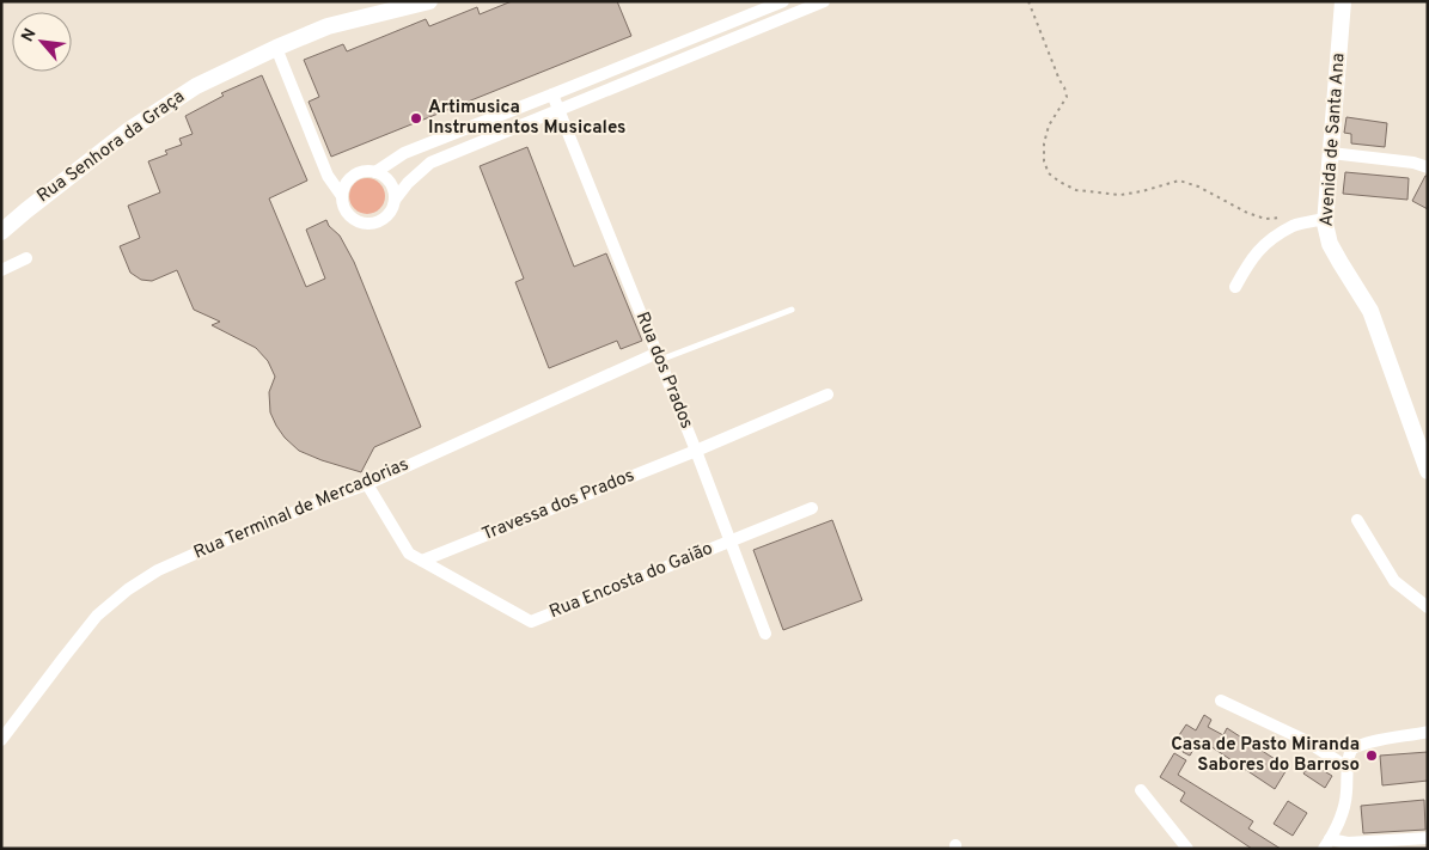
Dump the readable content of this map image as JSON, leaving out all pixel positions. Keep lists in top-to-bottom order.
{
  "streets": {
    "street": [
      "Avenida de Santa Ana",
      "Rua Senhora da Graça",
      "Rua dos Prados",
      "Travessa dos Prados",
      "Rua Terminal de Mercadorias",
      "Rua Encosta do Gaião"
    ]
  },
  "crossings": [
    ["Rua dos Prados", "Travessa dos Prados"],
    ["Rua dos Prados", "Rua Terminal de Mercadorias"],
    ["Rua dos Prados", "Rua Encosta do Gaião"],
    ["Travessa dos Prados", "Rua Encosta do Gaião"]
  ],
  "places": ["Artimusica Instrumentos Musicales", "Casa de Pasto Miranda Sabores do Barroso"],
  "north": "top left"
}
